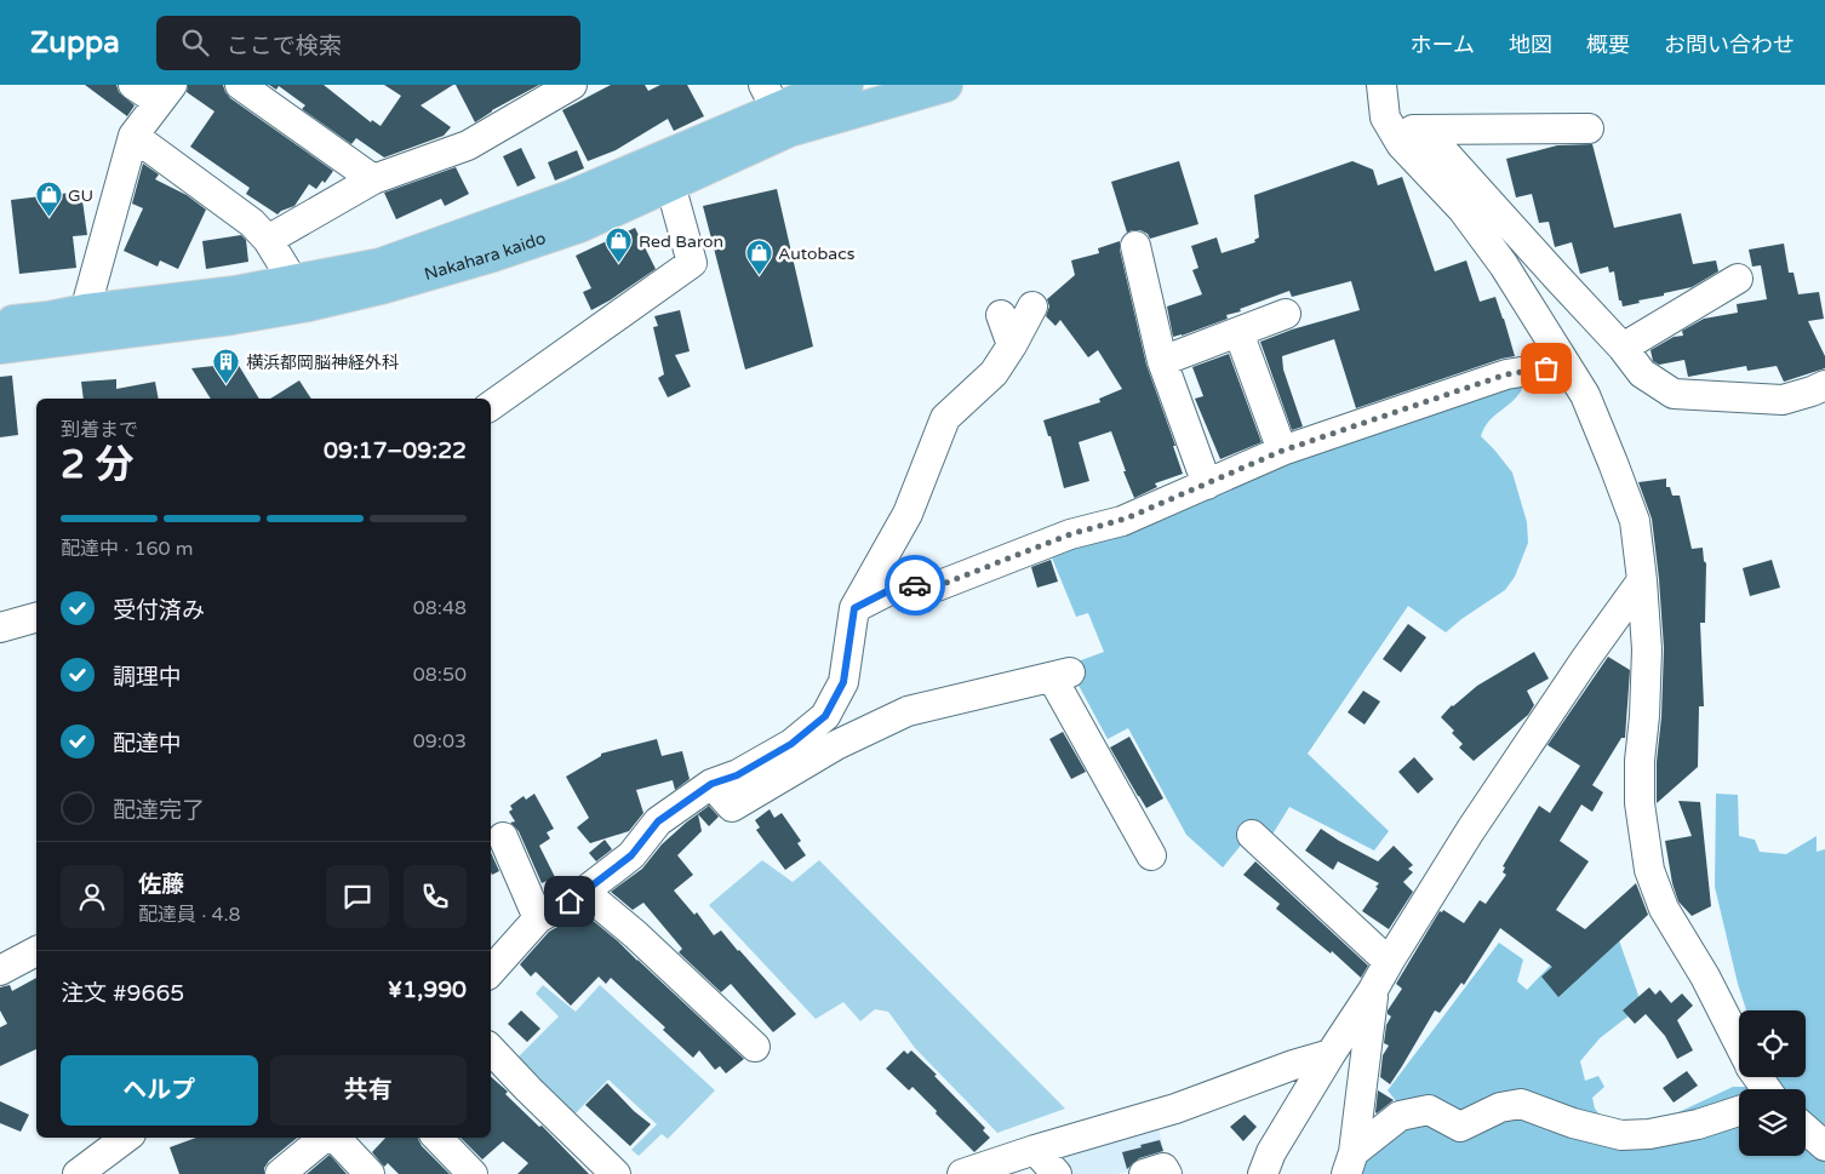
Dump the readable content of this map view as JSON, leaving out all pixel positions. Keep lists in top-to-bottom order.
{
  "streets": {
    "main road": ["Nakahara kaido"]
  },
  "places": {
    "shop": ["GU", "Red Baron", "Autobacs"],
    "building": ["横浜都岡脳神経外科"]
  },
  "page": {
    "header": "Zuppa",
    "search": "ここで検索",
    "nav": [
      "ホーム",
      "地図",
      "概要",
      "お問い合わせ"
    ],
    "heading": ["2 分", "到着まで", "09:17–09:22"],
    "panel": [
      "佐藤",
      "配達員 · 4.8",
      "注文 #9665",
      "¥1,990"
    ],
    "bar": "配達中 · 160 m",
    "list": [
      ["受付済み", "08:48"],
      ["調理中", "08:50"],
      ["配達中", "09:03"],
      "配達完了"
    ],
    "buttons": ["ヘルプ", "共有"]
  }
}
